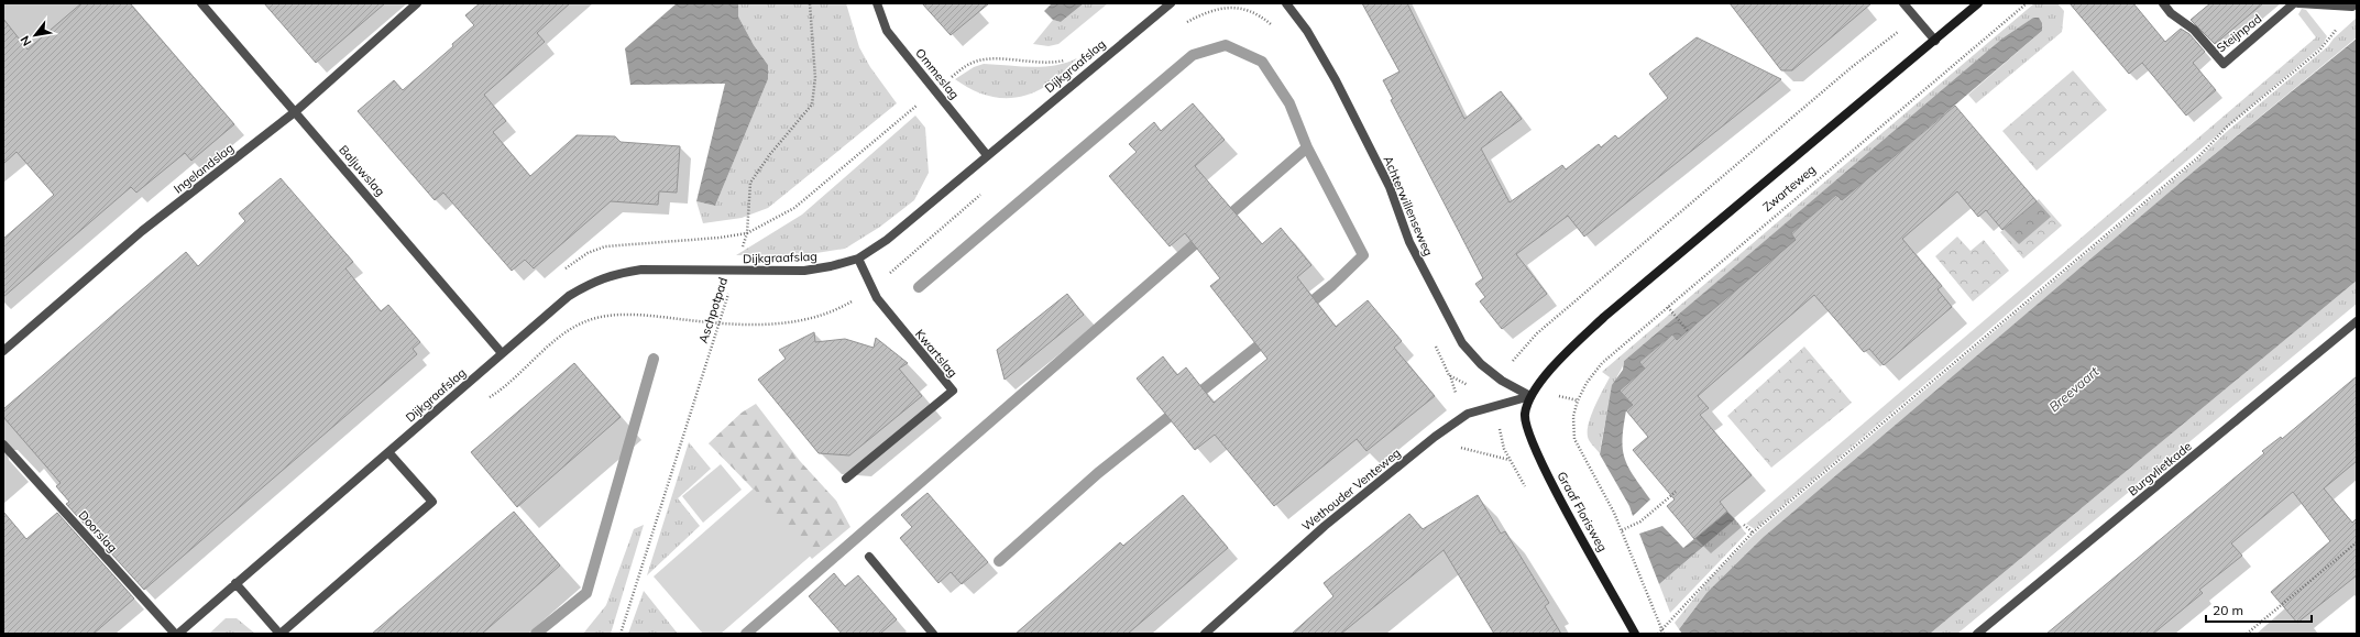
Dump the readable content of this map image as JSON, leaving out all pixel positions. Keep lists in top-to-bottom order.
{
  "streets": {
    "main road": ["Zwarteweg", "Graaf Florisweg"],
    "street": [
      "Steijnpad",
      "Dijkgraafslag",
      "Ommeslag",
      "Ingelandslag",
      "Baljuwslag",
      "Achterwillenseweg",
      "Kwartslag",
      "Burgvlietkade",
      "Wethouder Venteweg",
      "Doorslag"
    ],
    "path": ["Aschpotpad"]
  },
  "crossings": [
    ["Dijkgraafslag", "Ommeslag"],
    ["Dijkgraafslag", "Baljuwslag"],
    ["Dijkgraafslag", "Aschpotpad"],
    ["Dijkgraafslag", "Kwartslag"],
    ["Dijkgraafslag", "Doorslag"],
    ["Ingelandslag", "Baljuwslag"],
    ["Zwarteweg", "Achterwillenseweg"],
    ["Zwarteweg", "Wethouder Venteweg"],
    ["Zwarteweg", "Graaf Florisweg"],
    ["Achterwillenseweg", "Wethouder Venteweg"],
    ["Achterwillenseweg", "Graaf Florisweg"],
    ["Wethouder Venteweg", "Graaf Florisweg"]
  ],
  "water": ["Breevaart"],
  "scale_bar": "20 m",
  "north": "bottom left"
}
